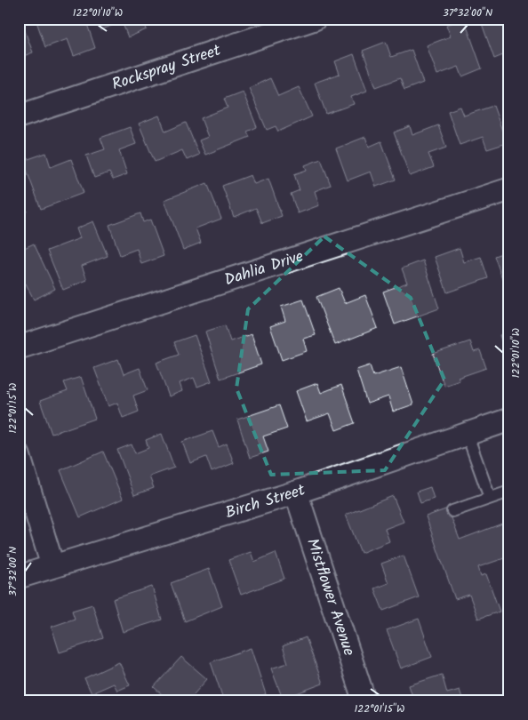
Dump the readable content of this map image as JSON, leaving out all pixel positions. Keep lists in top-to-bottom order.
{
  "streets": {
    "street": [
      "Rockspray Street",
      "Dahlia Drive",
      "Birch Street",
      "Mistflower Avenue"
    ]
  },
  "crossings": [
    ["Birch Street", "Mistflower Avenue"]
  ],
  "coordinates": ["122°01'10\"W", "37°32'00\"N", "122°01'15\"W"]
}
